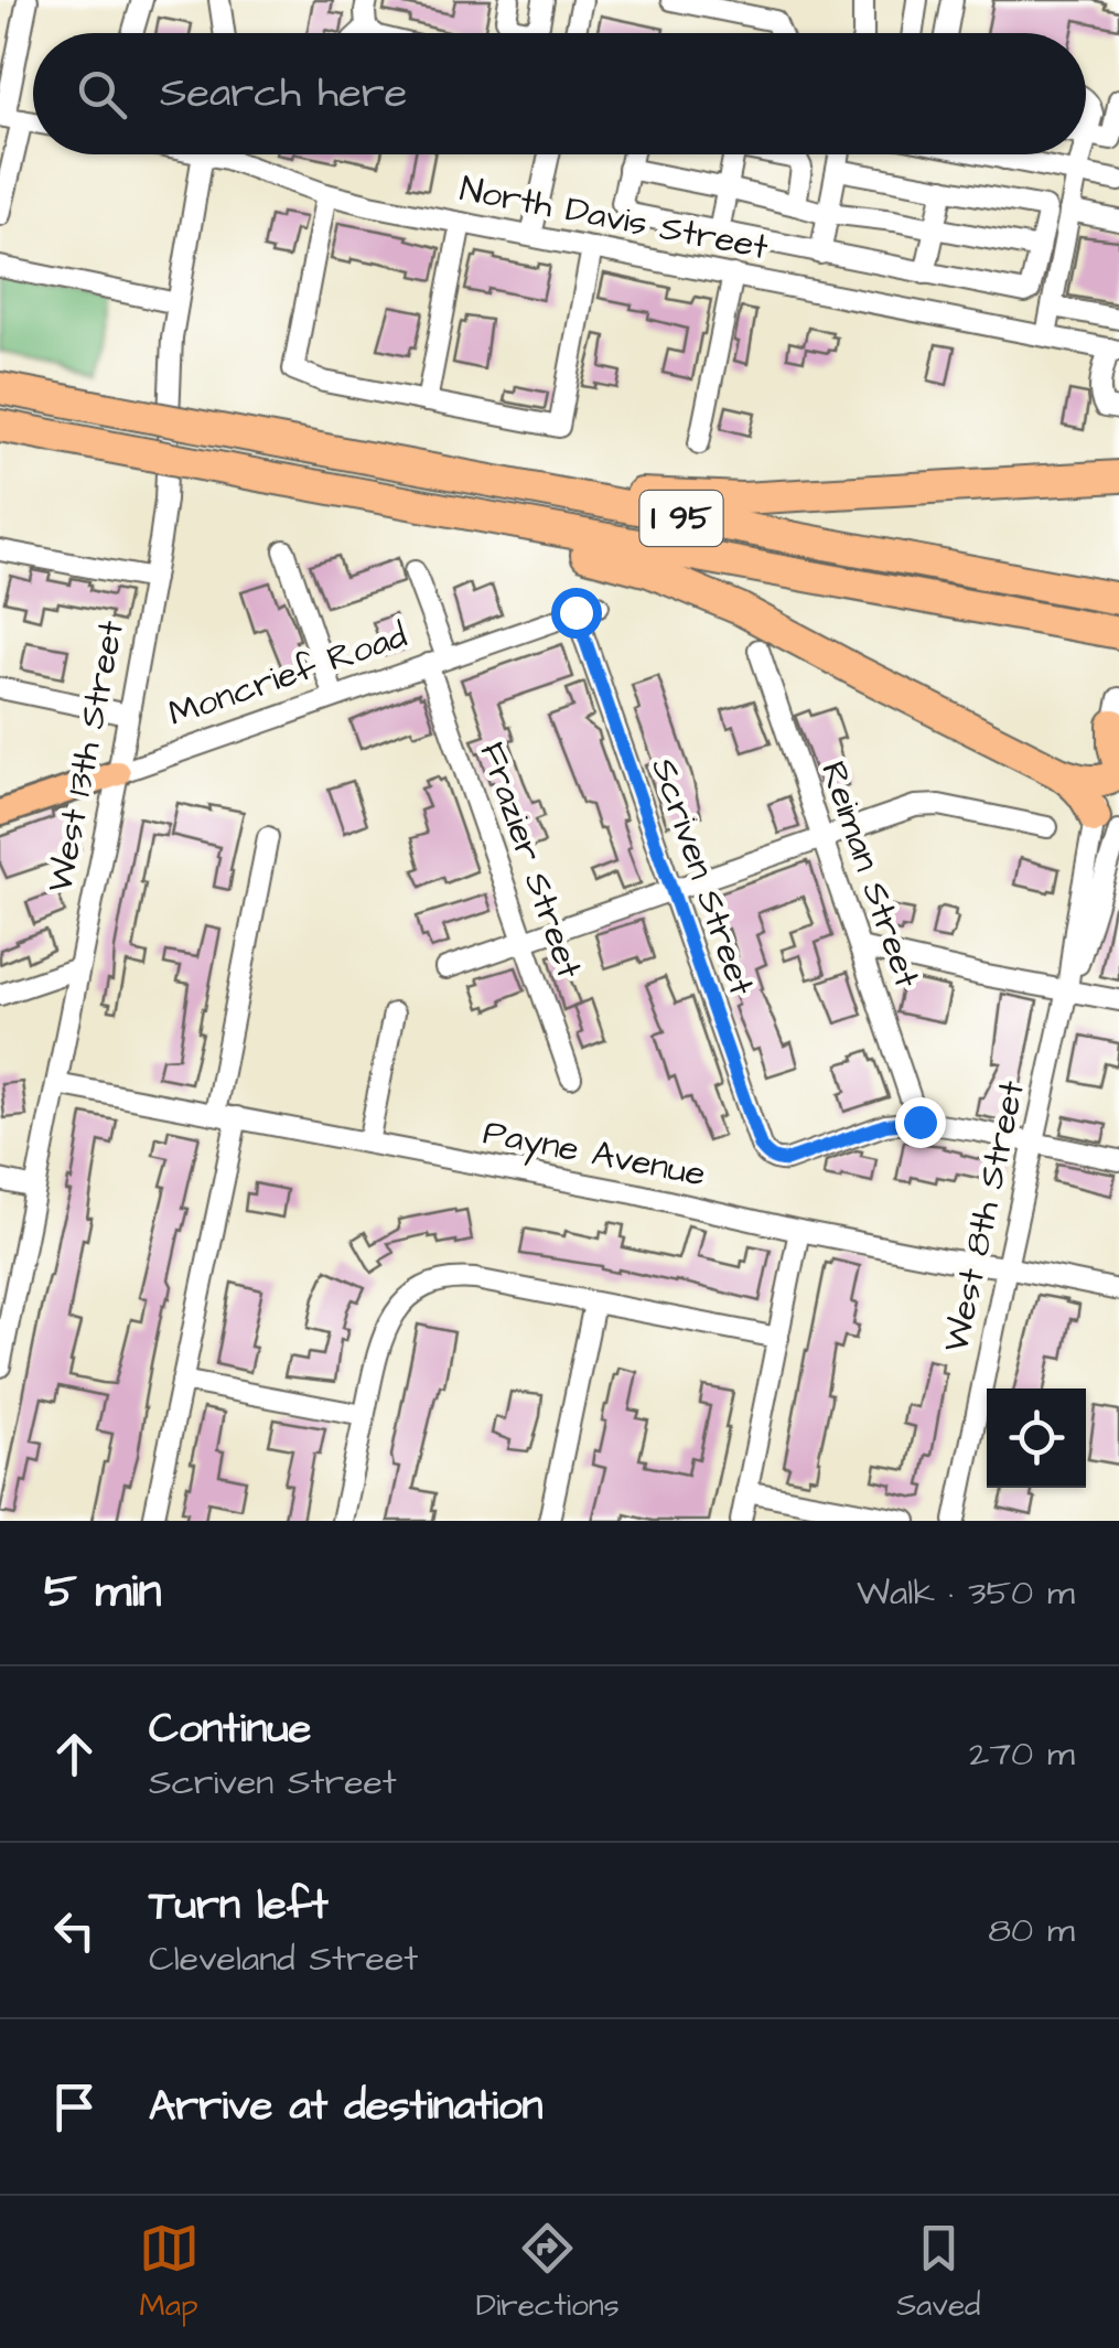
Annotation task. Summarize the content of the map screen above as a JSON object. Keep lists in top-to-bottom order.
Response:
{
  "streets": {
    "highway": ["I 95"],
    "main road": ["Moncrief Road"],
    "street": [
      "North Davis Street",
      "West 13th Street",
      "Frazier Street",
      "Reiman Street",
      "Scriven Street",
      "Payne Avenue",
      "West 8th Street"
    ]
  },
  "crossings": [
    ["Moncrief Road", "West 13th Street"],
    ["Moncrief Road", "Frazier Street"],
    ["Moncrief Road", "Scriven Street"],
    ["West 13th Street", "Payne Avenue"],
    ["Reiman Street", "Scriven Street"],
    ["Payne Avenue", "West 8th Street"]
  ],
  "page": {
    "search": "Search here",
    "heading": ["5 min", "Walk · 350 m"],
    "list": [
      ["Continue", "Scriven Street", "270 m"],
      ["Turn left", "Cleveland Street", "80 m"],
      "Arrive at destination"
    ],
    "nav": ["Map", "Directions", "Saved"]
  }
}
